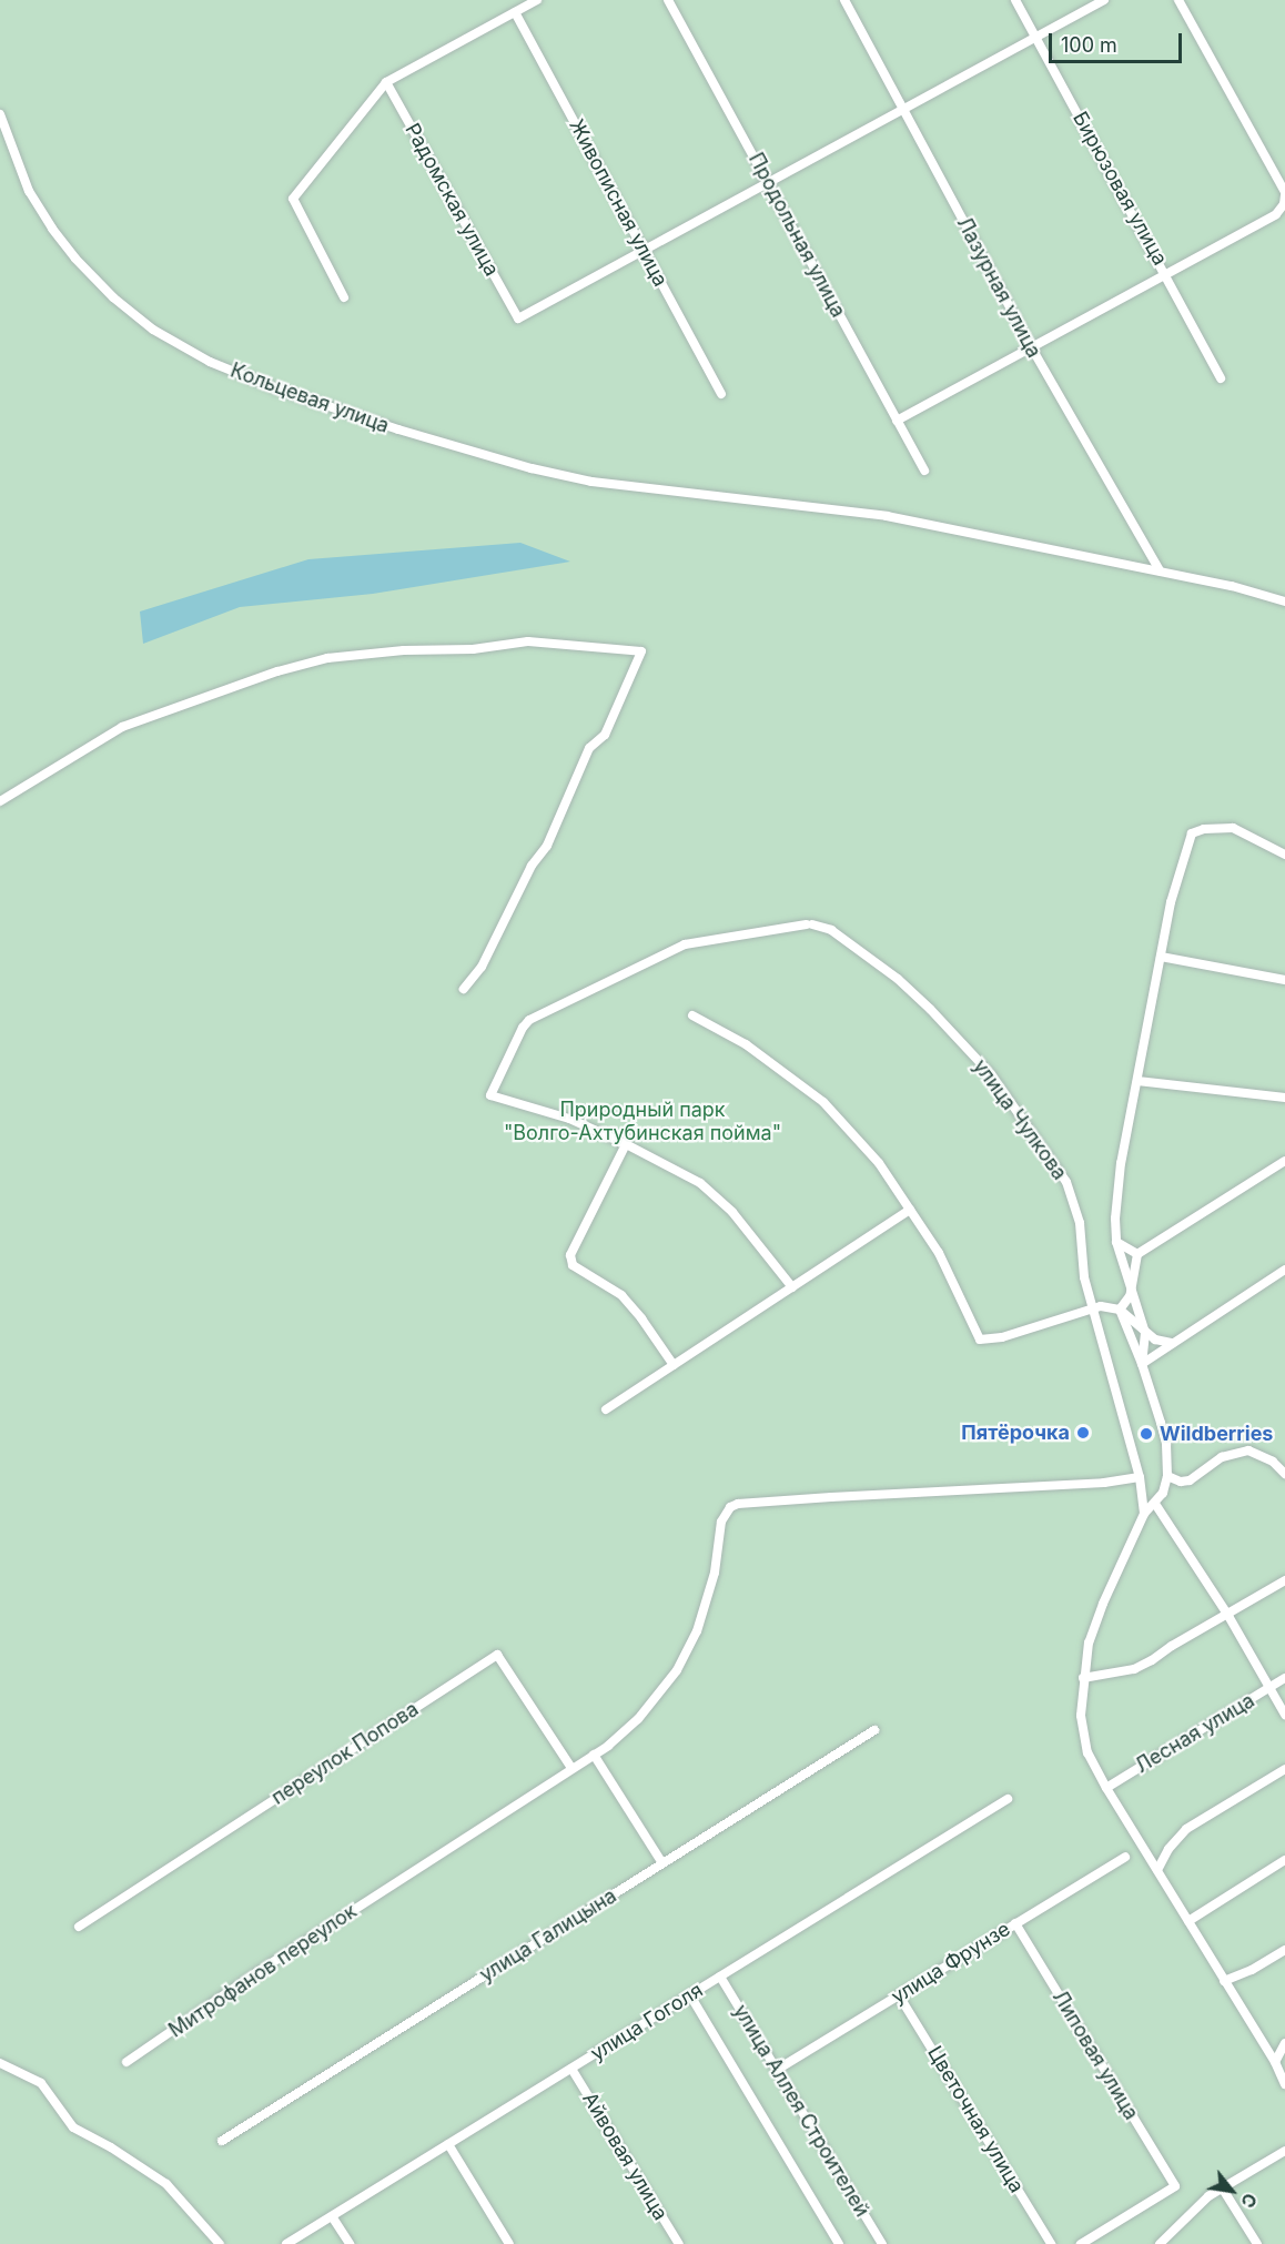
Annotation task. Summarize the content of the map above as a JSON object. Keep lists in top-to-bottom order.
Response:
{
  "streets": {
    "street": [
      "Бирюзовая улица",
      "Радомская улица",
      "Живописная улица",
      "Продольная улица",
      "Лазурная улица",
      "Кольцевая улица",
      "улица Чулкова",
      "Лесная улица",
      "переулок Попова",
      "улица Галицына",
      "улица Фрунзе",
      "Митрофанов переулок",
      "улица Гоголя",
      "Липовая улица",
      "улица Аллея Строителей",
      "Цветочная улица",
      "Айвовая улица"
    ]
  },
  "crossings": [
    ["Радомская улица", "Живописная улица"],
    ["Лазурная улица", "Кольцевая улица"],
    ["улица Чулкова", "Митрофанов переулок"],
    ["переулок Попова", "Митрофанов переулок"],
    ["улица Фрунзе", "Липовая улица"],
    ["улица Фрунзе", "улица Аллея Строителей"],
    ["улица Фрунзе", "Цветочная улица"],
    ["улица Гоголя", "улица Аллея Строителей"],
    ["улица Гоголя", "Айвовая улица"]
  ],
  "parks": ["Природный парк \"Волго-Ахтубинская пойма\""],
  "places": ["Пятёрочка", "Wildberries"],
  "scale_bar": "100 m",
  "north": "bottom right"
}
